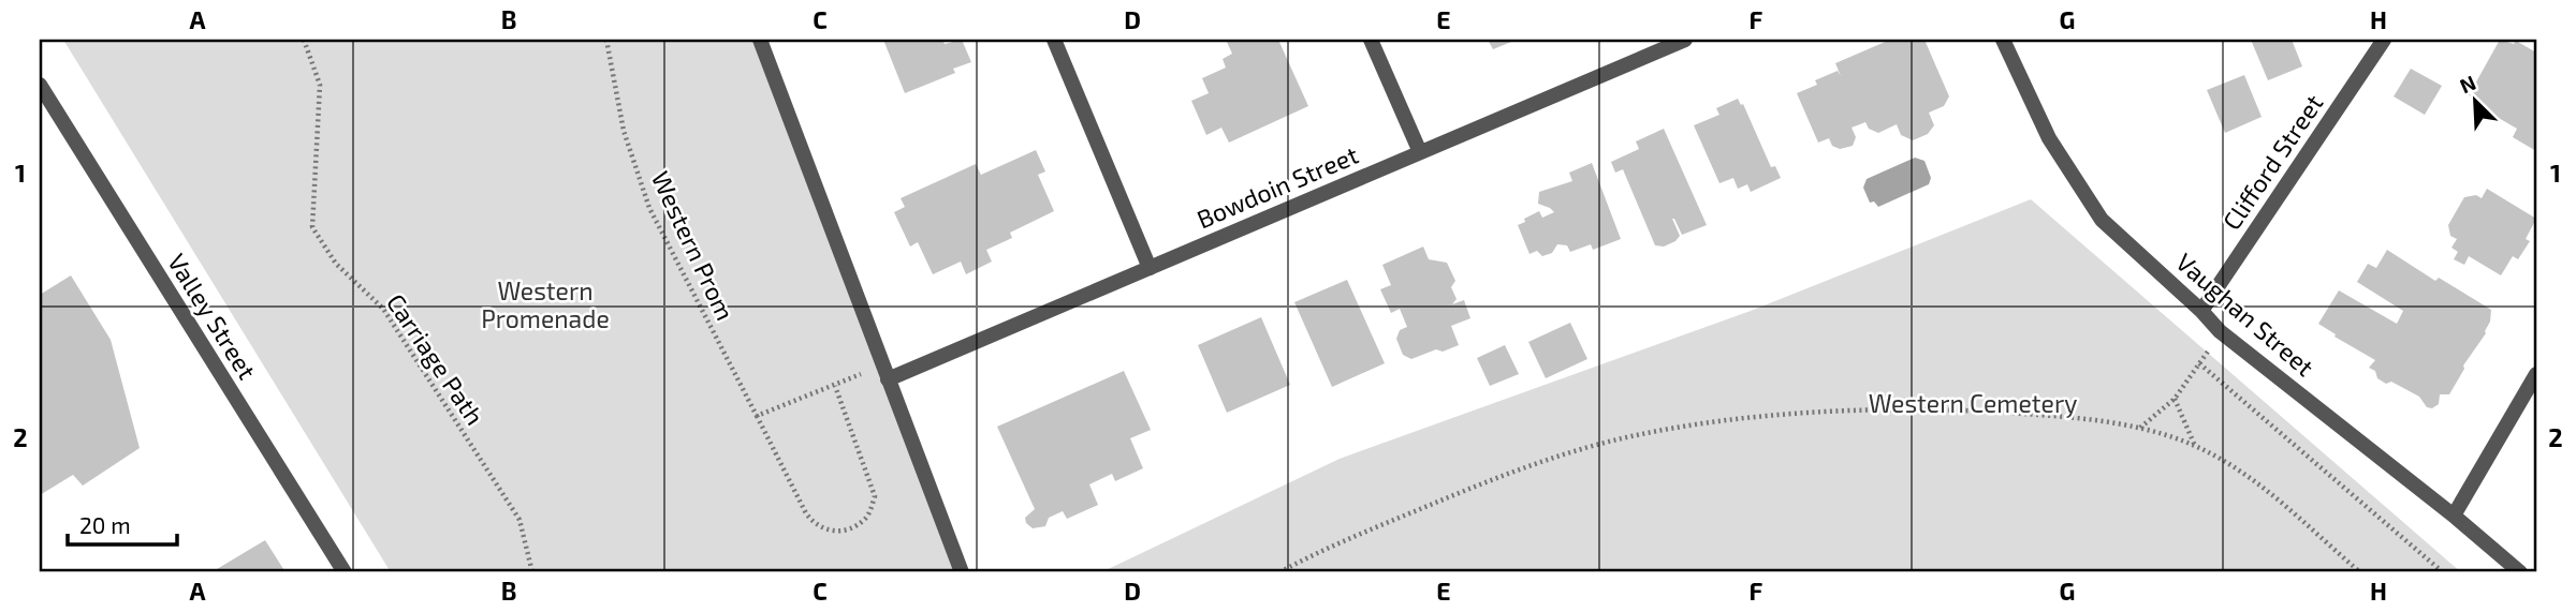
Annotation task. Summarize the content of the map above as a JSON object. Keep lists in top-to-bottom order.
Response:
{
  "streets": {
    "street": [
      "Clifford Street",
      "Bowdoin Street",
      "Vaughan Street",
      "Valley Street"
    ],
    "path": ["Western Prom", "Carriage Path"]
  },
  "crossings": [
    ["Clifford Street", "Vaughan Street"]
  ],
  "parks": ["Western Promenade", "Western Cemetery"],
  "scale_bar": "20 m",
  "north": "top left",
  "grid": {
    "columns": [
      "A",
      "B",
      "C",
      "D",
      "E",
      "F",
      "G",
      "H"
    ],
    "rows": ["1", "2"]
  }
}
